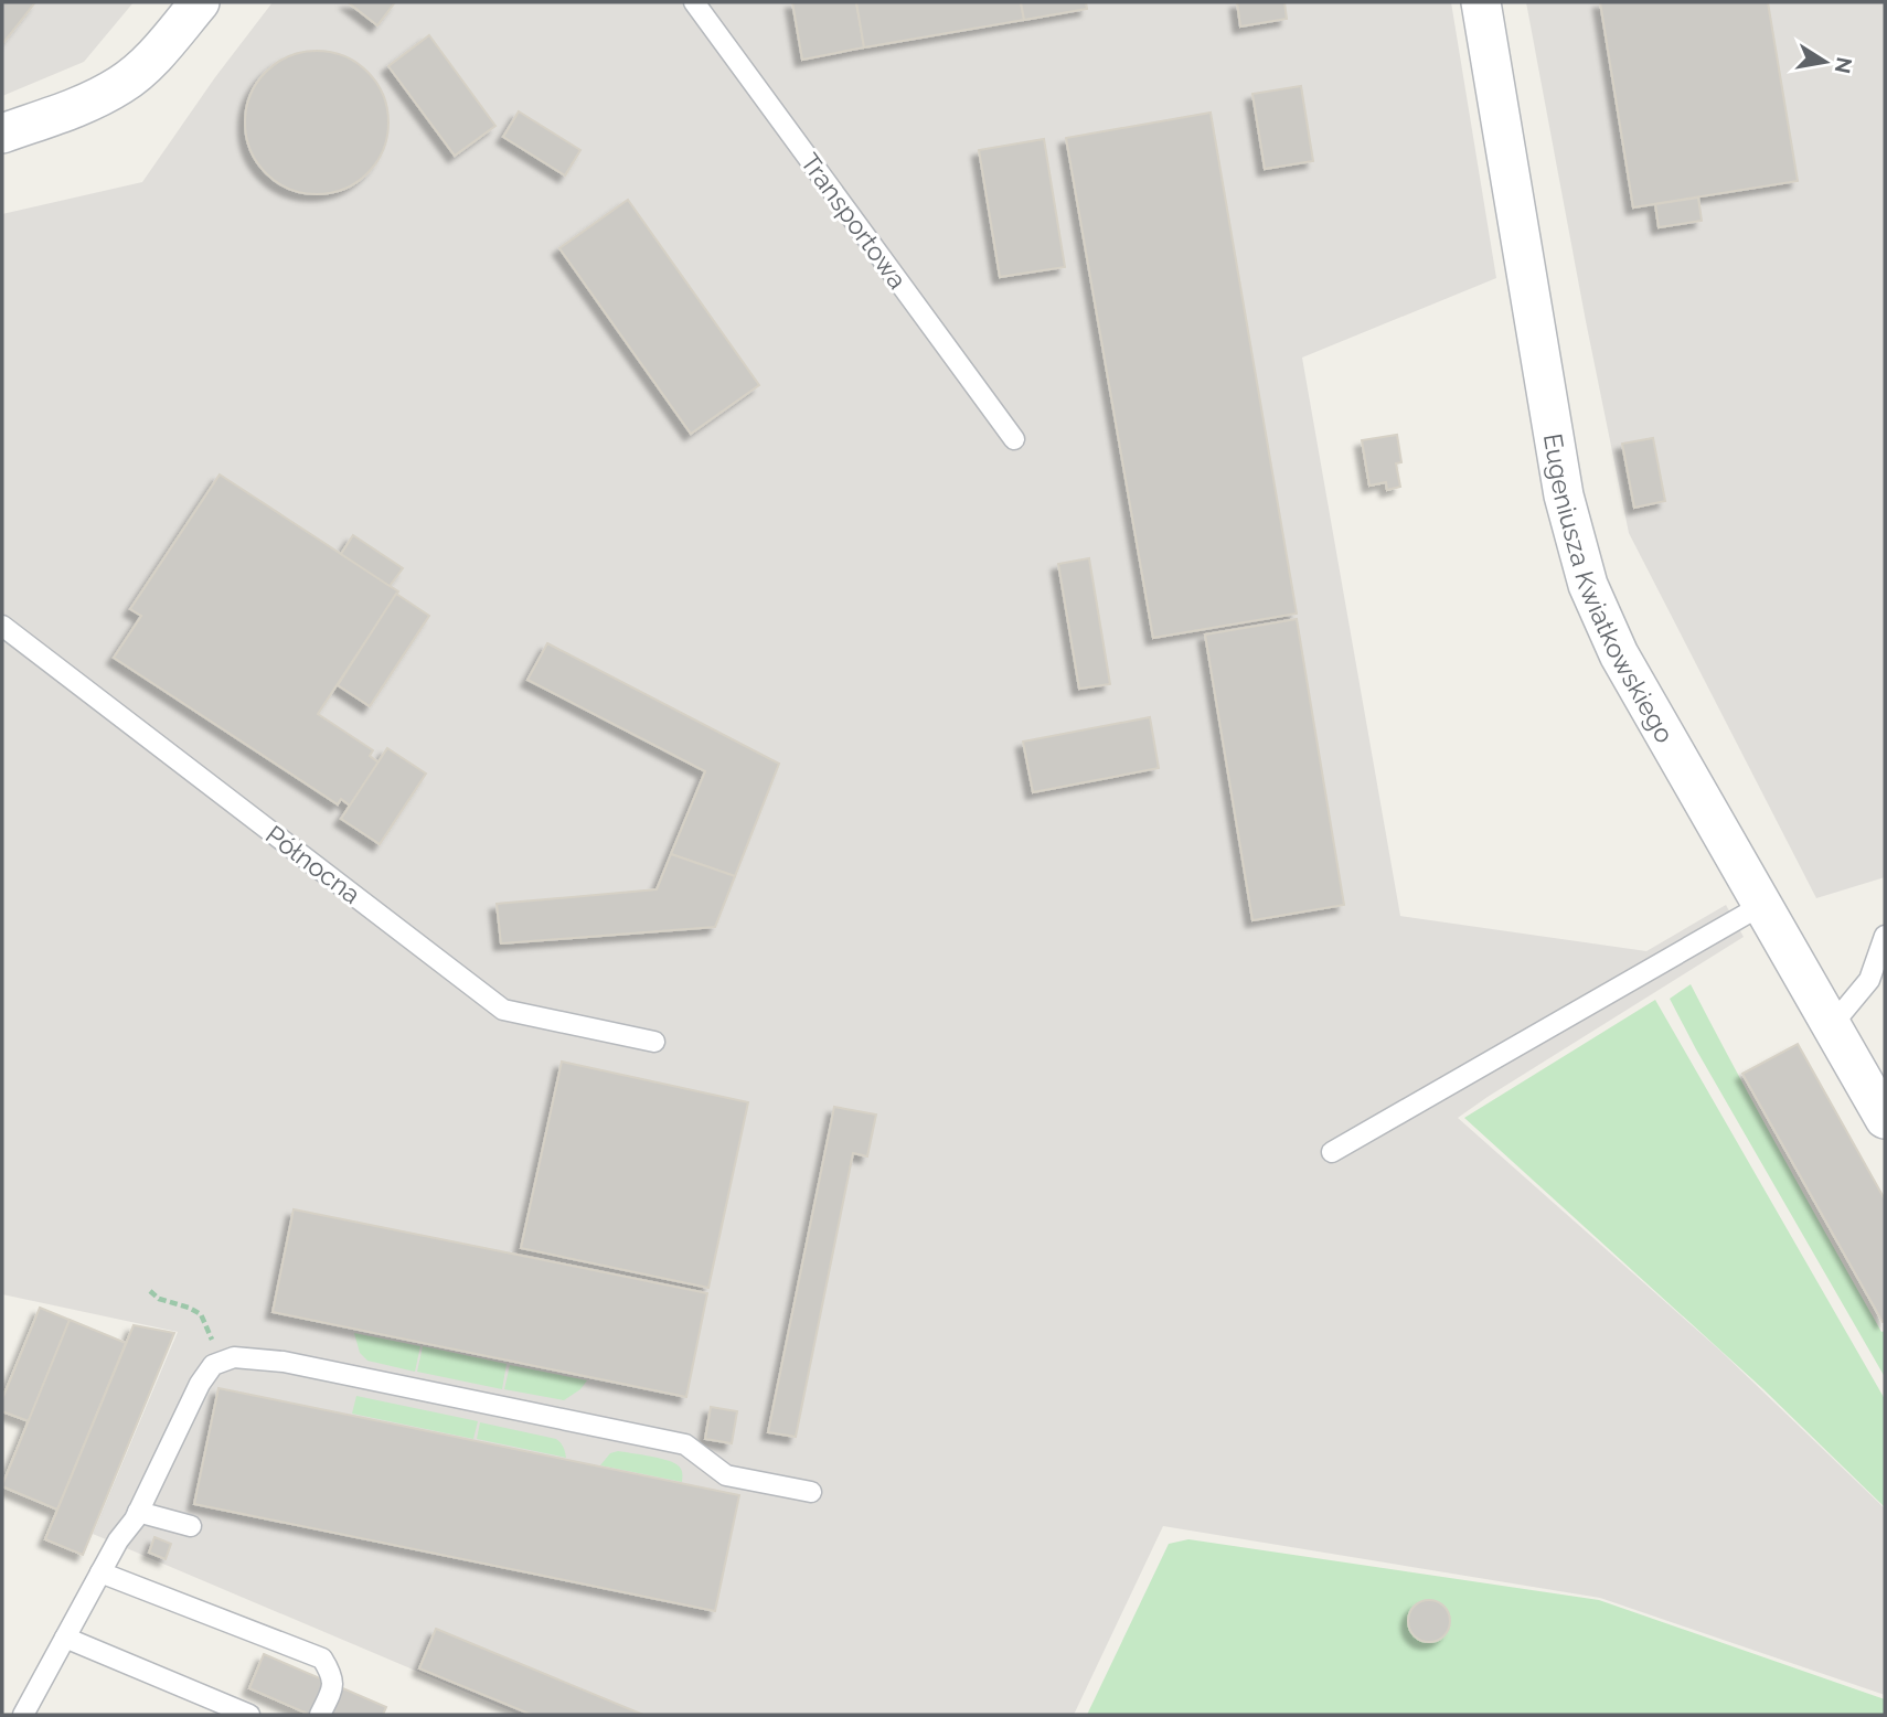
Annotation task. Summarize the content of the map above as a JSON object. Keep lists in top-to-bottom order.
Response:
{
  "streets": {
    "street": ["Eugeniusza Kwiatkowskiego"],
    "lane": ["Transportowa", "Północna"]
  },
  "north": "right"
}
